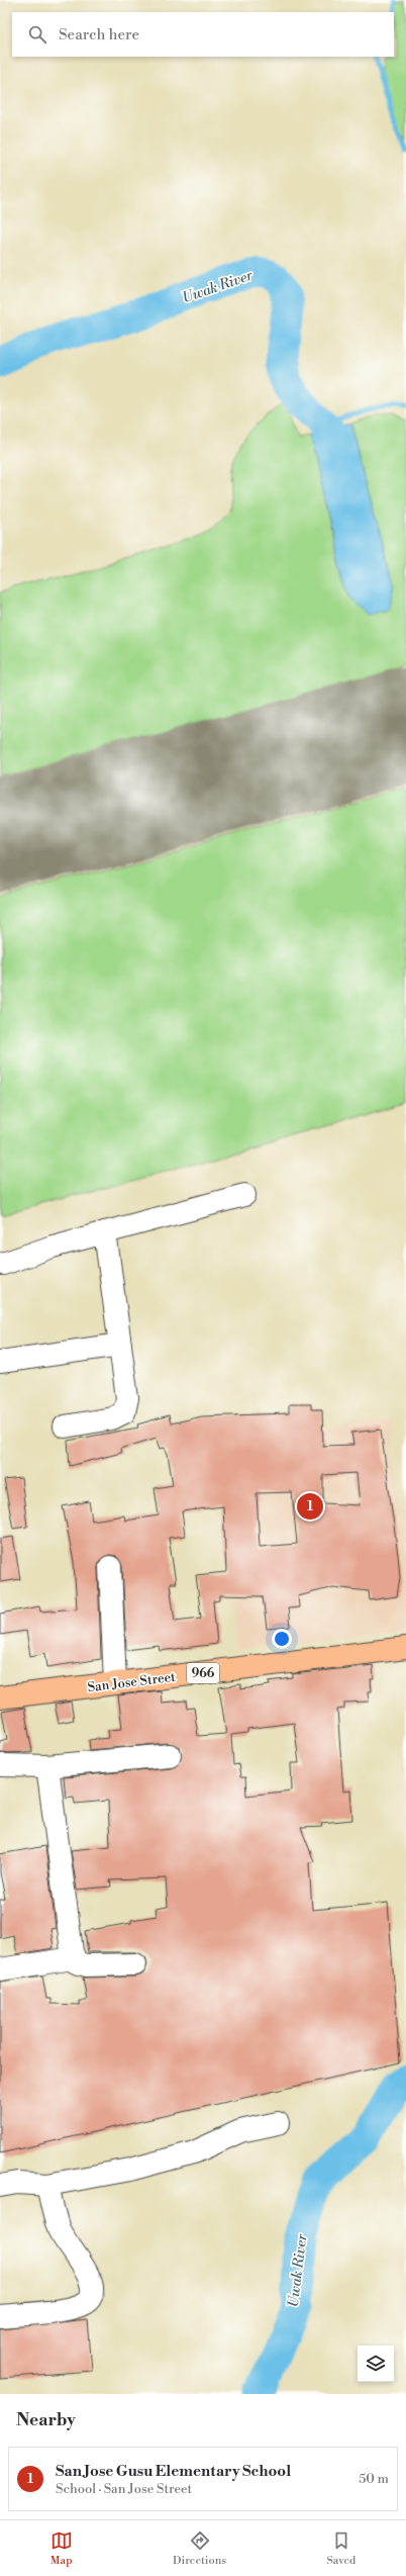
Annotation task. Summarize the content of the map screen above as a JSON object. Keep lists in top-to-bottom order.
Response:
{
  "streets": {
    "main road": ["966", "San Jose Street"]
  },
  "water": ["Uwak River"],
  "page": {
    "search": "Search here",
    "pins": "1",
    "heading": "Nearby",
    "list": [
      {
        "mark": "1",
        "name": "San Jose Gusu Elementary School",
        "note": "School · San Jose Street",
        "value": "50 m"
      }
    ],
    "nav": ["Map", "Directions", "Saved"]
  }
}
